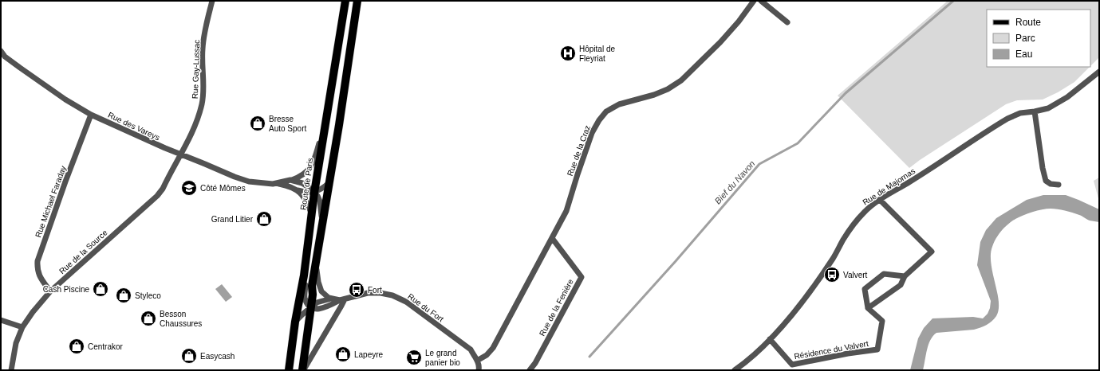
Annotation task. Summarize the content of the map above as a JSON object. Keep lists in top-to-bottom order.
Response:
{
  "streets": {
    "main road": ["Route de Paris"],
    "street": [
      "Rue Gay-Lussac",
      "Rue des Vareys",
      "Rue de la Craz",
      "Rue de Majornas",
      "Rue Michael Faraday",
      "Rue de la Source",
      "Rue du Fort",
      "Rue de la Fenière",
      "Résidence du Valvert"
    ]
  },
  "crossings": [
    ["Rue Gay-Lussac", "Rue des Vareys"],
    ["Rue Gay-Lussac", "Rue de la Source"],
    ["Rue des Vareys", "Route de Paris"],
    ["Rue des Vareys", "Rue Michael Faraday"],
    ["Rue des Vareys", "Rue de la Source"],
    ["Rue de la Craz", "Rue du Fort"],
    ["Rue de la Craz", "Rue de la Fenière"],
    ["Route de Paris", "Rue du Fort"],
    ["Rue de Majornas", "Résidence du Valvert"],
    ["Rue Michael Faraday", "Rue de la Source"]
  ],
  "water": ["Bief du Navon"],
  "places": {
    "hospital": ["Hôpital de Fleyriat"],
    "shop": [
      "Bresse Auto Sport",
      "Grand Litier",
      "Cash Piscine",
      "Styleco",
      "Besson Chaussures",
      "Centrakor",
      "Lapeyre",
      "Easycash"
    ],
    "school or university": ["Côté Mômes"],
    "bus stop": ["Valvert", "Fort"],
    "supermarket": ["Le grand panier bio"]
  },
  "legend": ["Route", "Parc", "Eau"]
}
